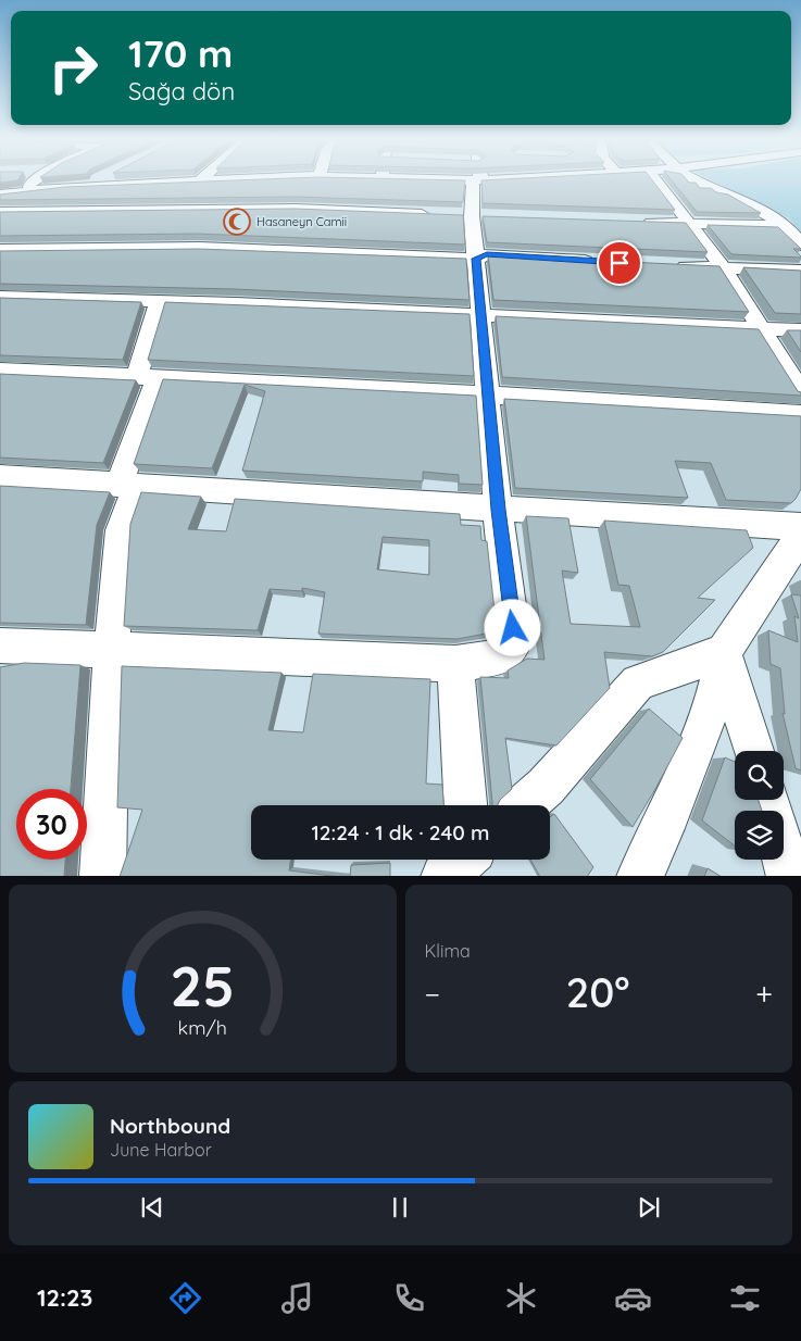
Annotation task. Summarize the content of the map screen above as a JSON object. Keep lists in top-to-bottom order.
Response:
{
  "places": {
    "mosque": ["Hasaneyn Camii"]
  },
  "page": {
    "turn": ["170 m", "Sağa dön"],
    "limit": "30",
    "trip": "12:24 · 1 dk · 240 m",
    "tile": "Klima",
    "heat": ["−", "20°", "+"],
    "song": ["Northbound", "June Harbor"],
    "tabs": "12:23",
    "gauge": ["25", "km/h"]
  }
}
